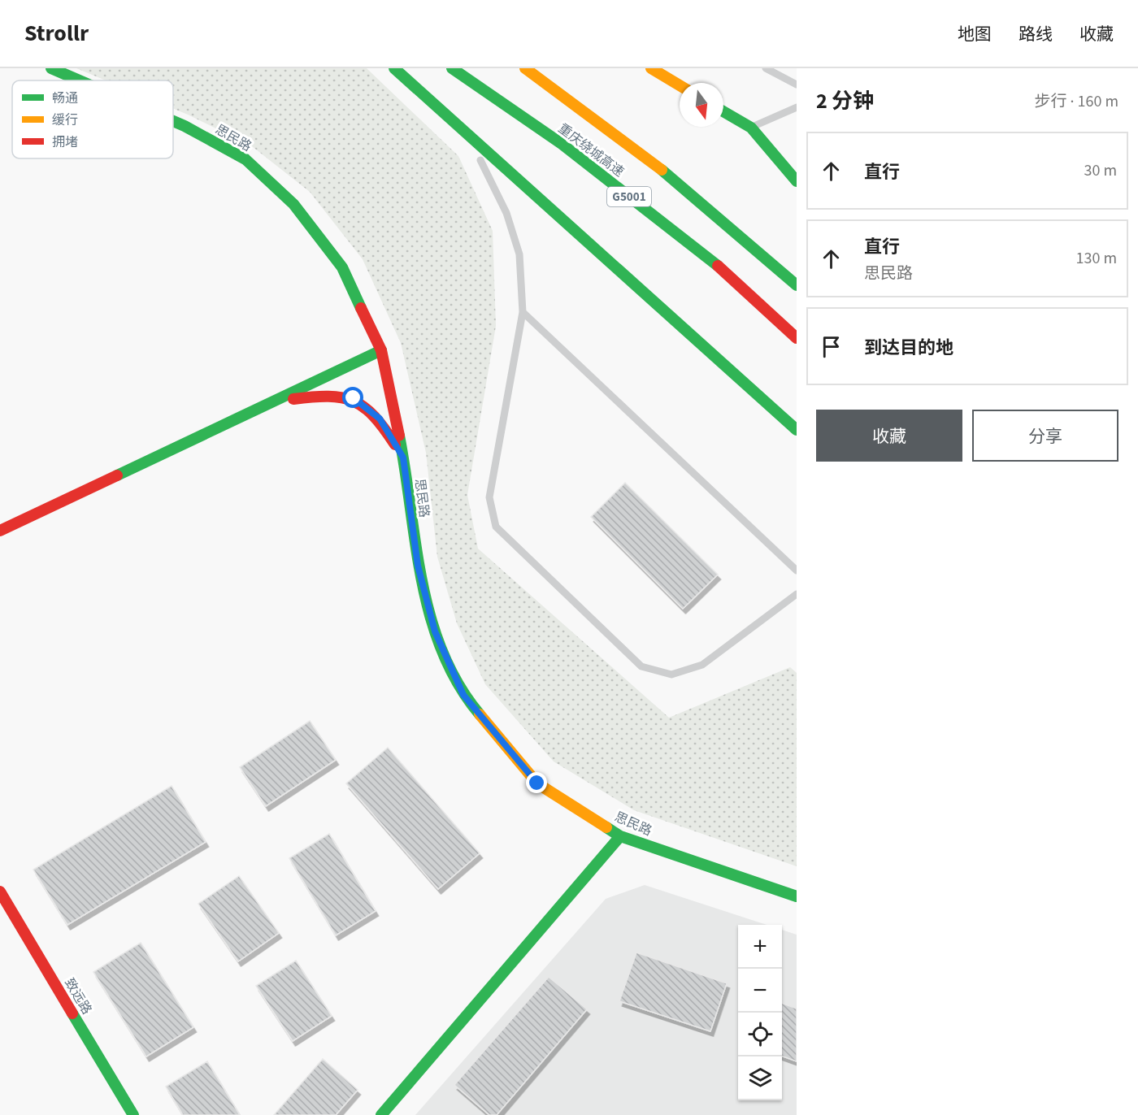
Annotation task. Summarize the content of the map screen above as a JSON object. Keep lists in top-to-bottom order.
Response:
{
  "streets": {
    "main road": [
      "思民路",
      "重庆绕城高速",
      "G5001",
      "致远路"
    ]
  },
  "legend": ["畅通", "缓行", "拥堵"],
  "north": "bottom",
  "page": {
    "header": "Strollr",
    "nav": ["地图", "路线", "收藏"],
    "heading": ["2 分钟", "步行 · 160 m"],
    "list": [
      ["直行", "30 m"],
      ["直行", "思民路", "130 m"],
      "到达目的地"
    ],
    "buttons": ["收藏", "分享"],
    "map_buttons": ["+", "−"]
  }
}
